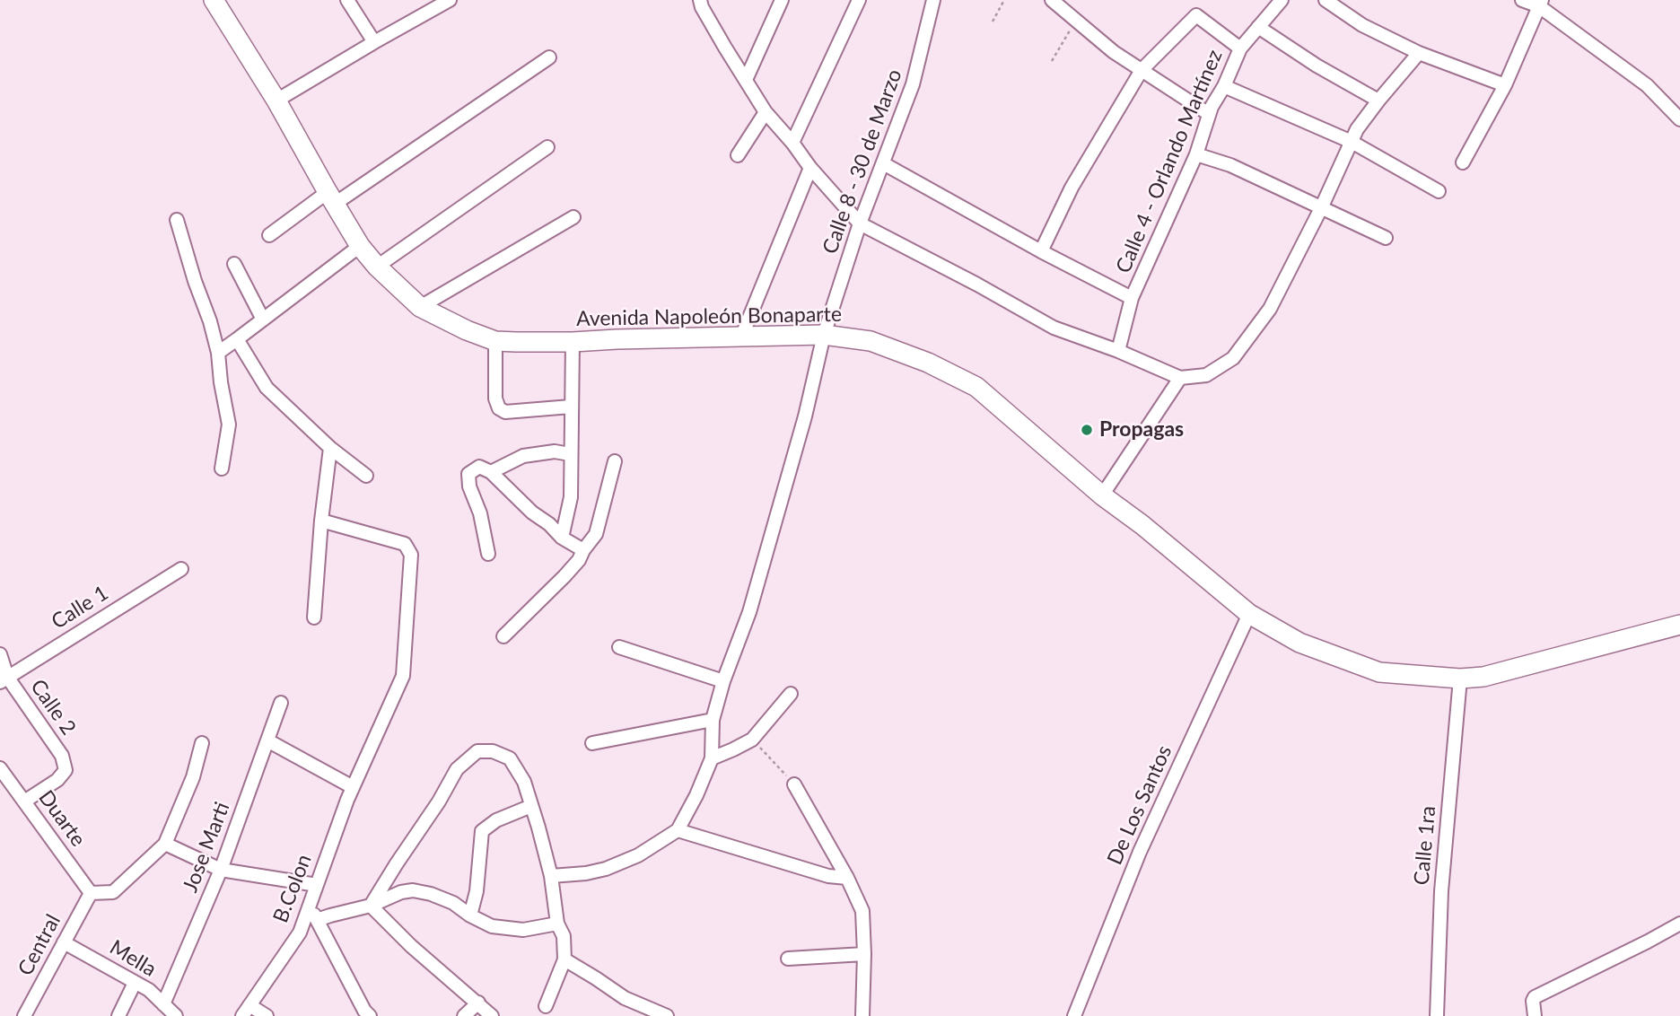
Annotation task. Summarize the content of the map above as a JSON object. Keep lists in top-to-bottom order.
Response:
{
  "streets": {
    "main road": ["Avenida Napoleón Bonaparte"],
    "street": [
      "Calle 8 - 30 de Marzo",
      "Calle 4 - Orlando Martínez",
      "Calle 1",
      "Calle 2",
      "De Los Santos",
      "Duarte",
      "Calle 1ra",
      "Jose Marti",
      "B.Colon",
      "Central",
      "Mella"
    ]
  },
  "crossings": [
    ["Calle 8 - 30 de Marzo", "Avenida Napoleón Bonaparte"],
    ["Avenida Napoleón Bonaparte", "De Los Santos"],
    ["Avenida Napoleón Bonaparte", "Calle 1ra"],
    ["Calle 1", "Calle 2"],
    ["Calle 2", "Duarte"],
    ["Duarte", "Central"],
    ["Jose Marti", "Mella"],
    ["Central", "Mella"]
  ],
  "places": ["Propagas"]
}
